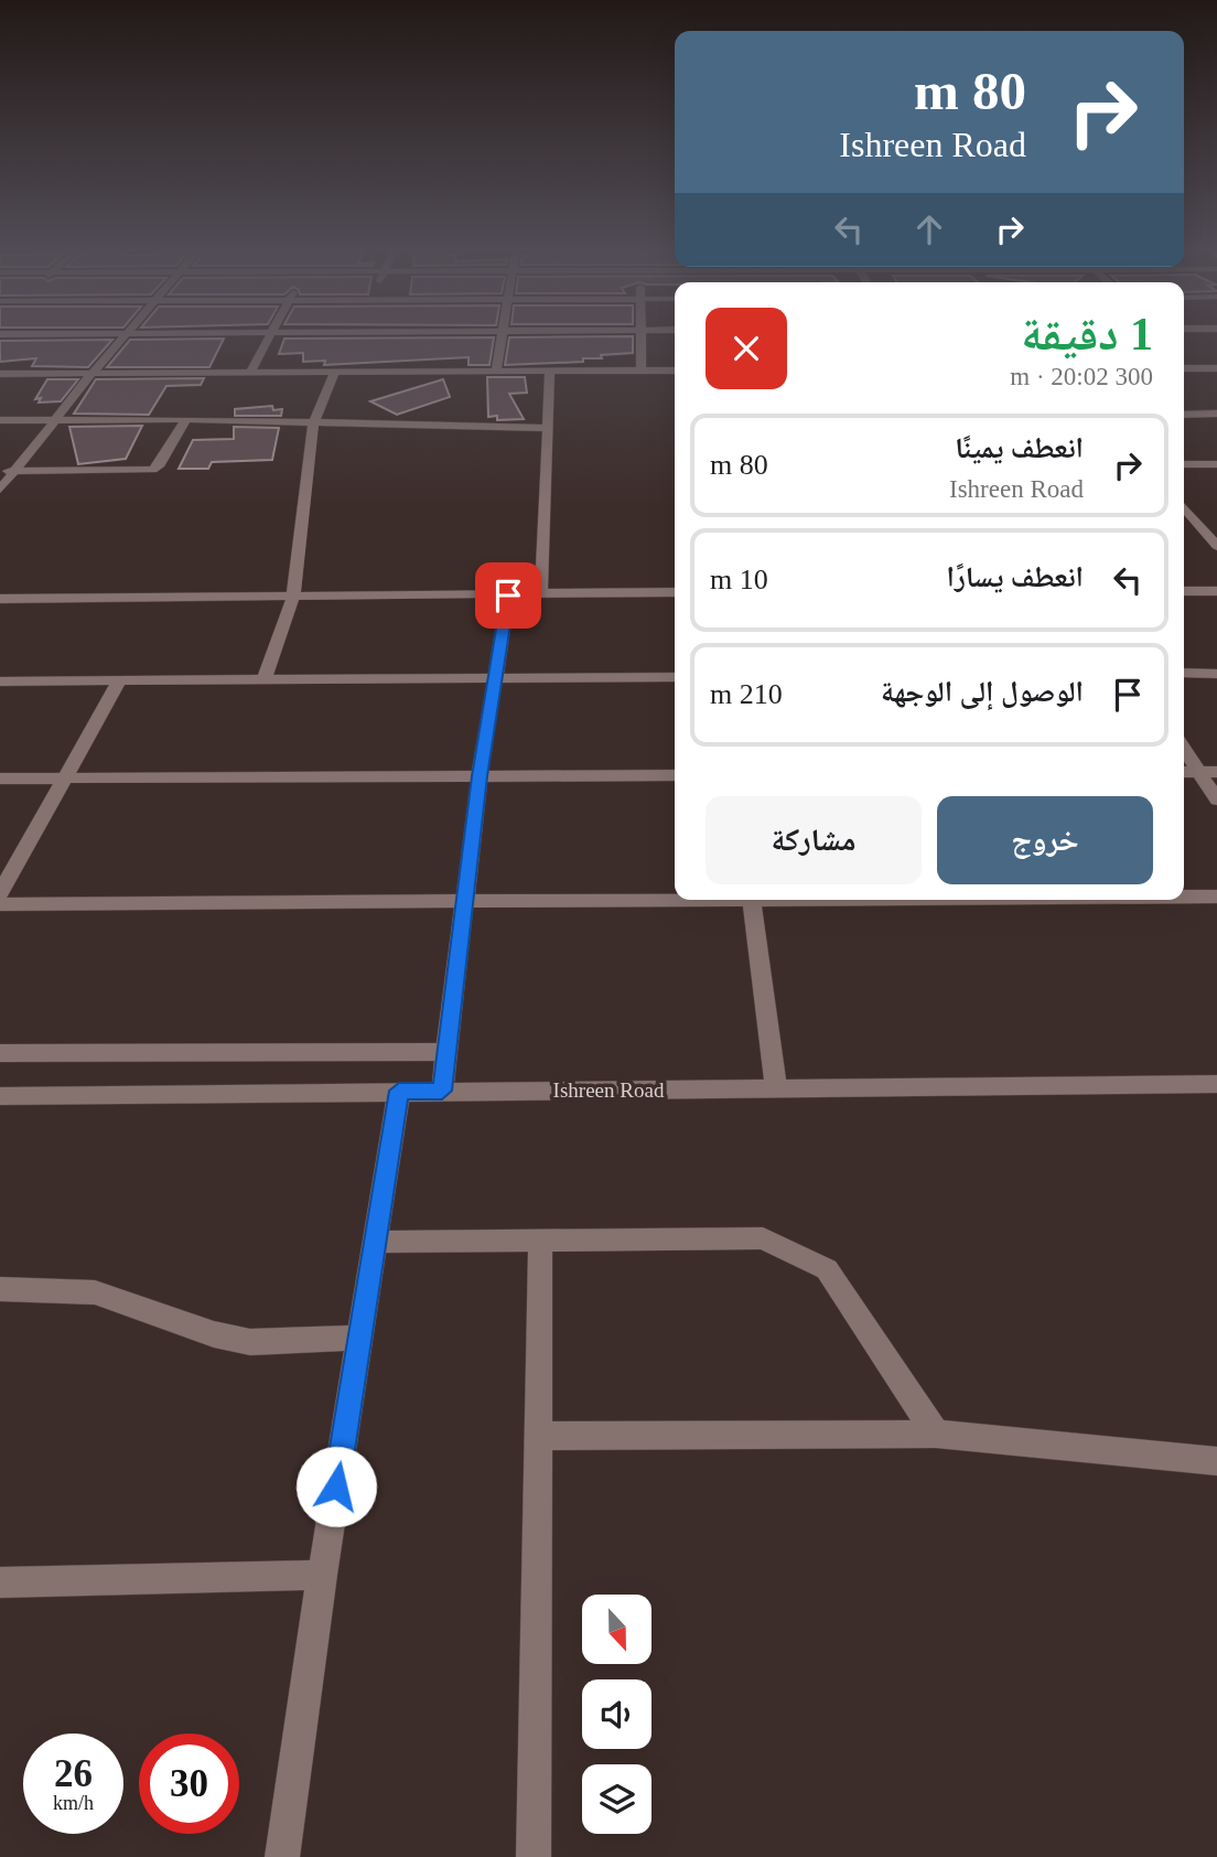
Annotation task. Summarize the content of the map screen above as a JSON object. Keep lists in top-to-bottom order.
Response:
{
  "streets": {
    "street": ["Ishreen Road"]
  },
  "north": "bottom",
  "page": {
    "turn": ["80 m", "Ishreen Road"],
    "heading": ["1 دقيقة", "300 m · 20:02"],
    "list": [
      {
        "name": "انعطف يمينًا",
        "note": "Ishreen Road",
        "value": "80 m"
      },
      {
        "name": "انعطف يسارًا",
        "value": "10 m"
      },
      {
        "name": "الوصول إلى الوجهة",
        "value": "210 m"
      }
    ],
    "buttons": ["خروج", "مشاركة"],
    "speed": "26 km/h",
    "limit": "30"
  }
}
